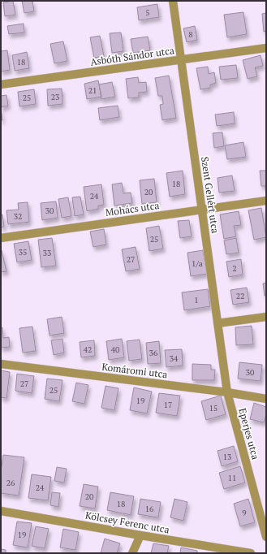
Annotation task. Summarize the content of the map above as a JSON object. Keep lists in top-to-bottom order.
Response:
{
  "streets": {
    "street": [
      "Asbóth Sándor utca",
      "Szent Gellért utca",
      "Mohács utca",
      "Komáromi utca",
      "Eperjes utca",
      "Kölcsey Ferenc utca"
    ]
  },
  "crossings": [
    ["Asbóth Sándor utca", "Szent Gellért utca"],
    ["Szent Gellért utca", "Mohács utca"],
    ["Szent Gellért utca", "Komáromi utca"],
    ["Szent Gellért utca", "Eperjes utca"],
    ["Komáromi utca", "Eperjes utca"]
  ],
  "house_numbers": [
    "5",
    "8",
    "18",
    "21",
    "23",
    "25",
    "18",
    "20",
    "24",
    "30",
    "32",
    "25",
    "35",
    "33",
    "27",
    "1/a",
    "2",
    "22",
    "1",
    "42",
    "40",
    "36",
    "34",
    "30",
    "27",
    "25",
    "19",
    "17",
    "15",
    "13",
    "11",
    "26",
    "24",
    "20",
    "18",
    "16",
    "9",
    "19"
  ]
}
